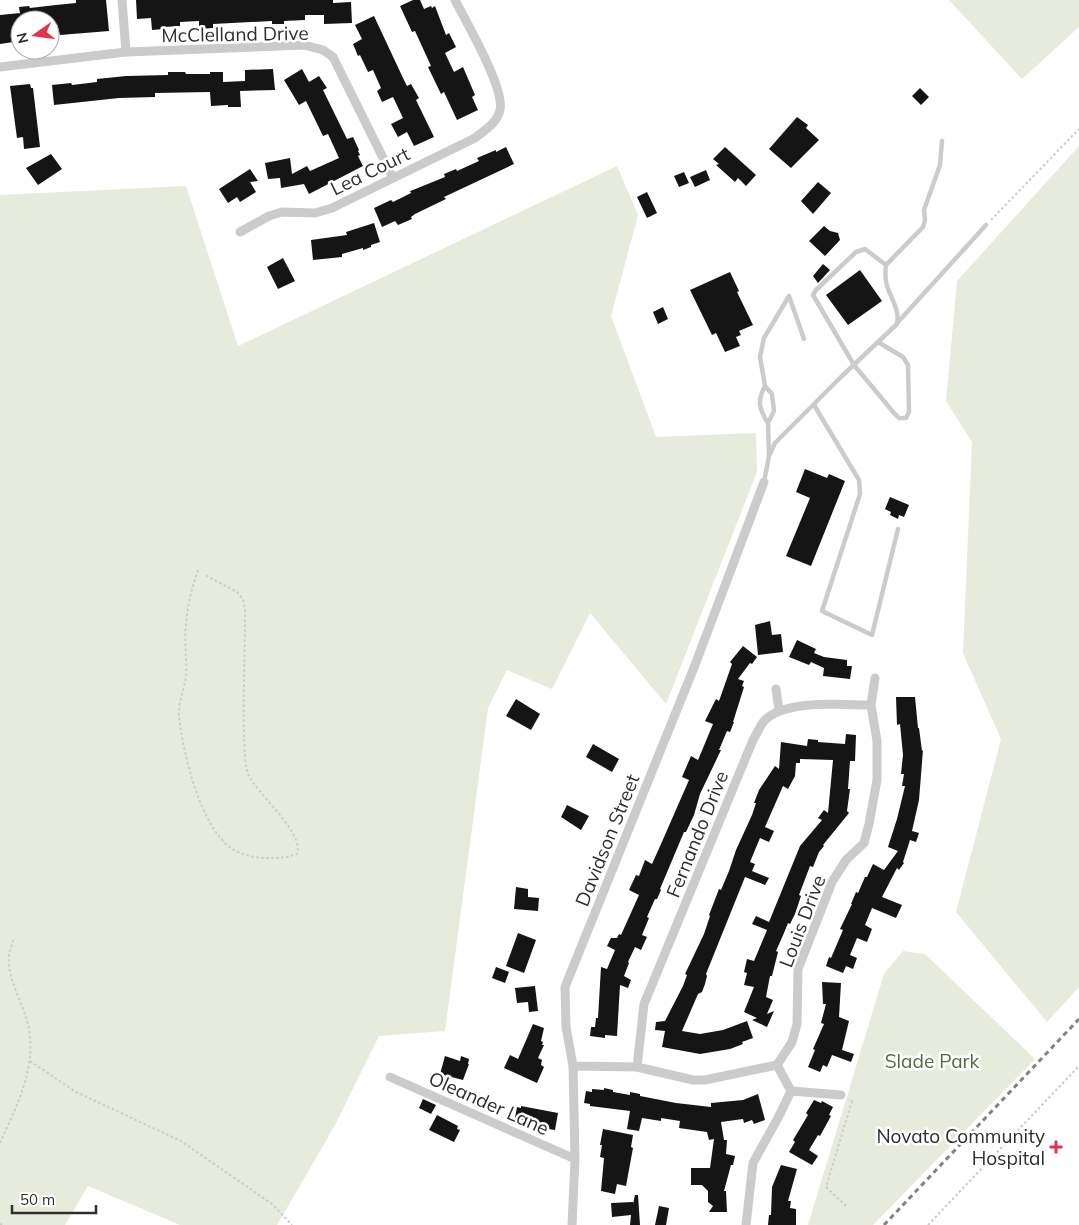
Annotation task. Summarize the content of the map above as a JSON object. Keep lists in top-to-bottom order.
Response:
{
  "streets": {
    "street": [
      "McClelland Drive",
      "Lea Court",
      "Fernando Drive",
      "Davidson Street",
      "Louis Drive",
      "Oleander Lane"
    ]
  },
  "crossings": [
    ["McClelland Drive", "Lea Court"],
    ["Davidson Street", "Oleander Lane"]
  ],
  "parks": ["Slade Park"],
  "places": {
    "health": ["Novato Community Hospital"]
  },
  "scale_bar": "50 m",
  "north": "left"
}
